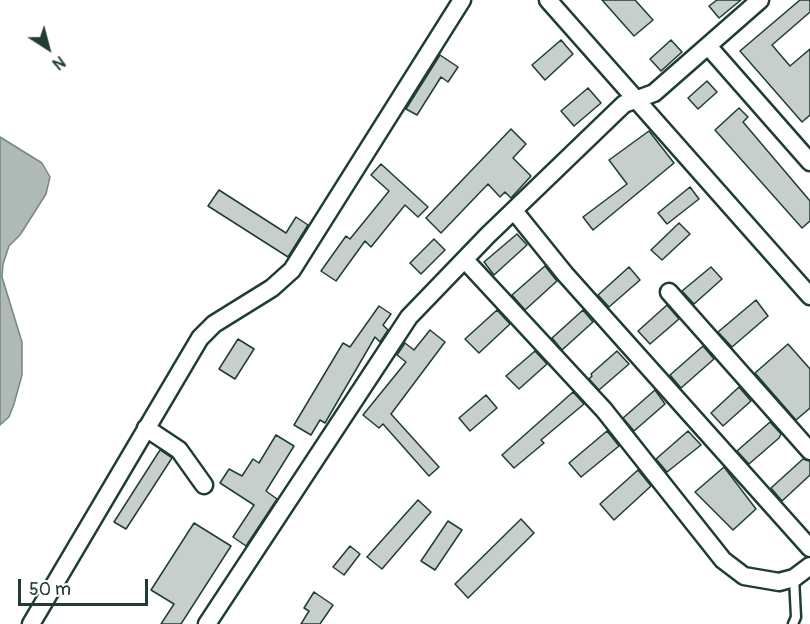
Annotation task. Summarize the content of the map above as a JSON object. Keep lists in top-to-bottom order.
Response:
{
  "scale_bar": "50 m",
  "north": "bottom right"
}
